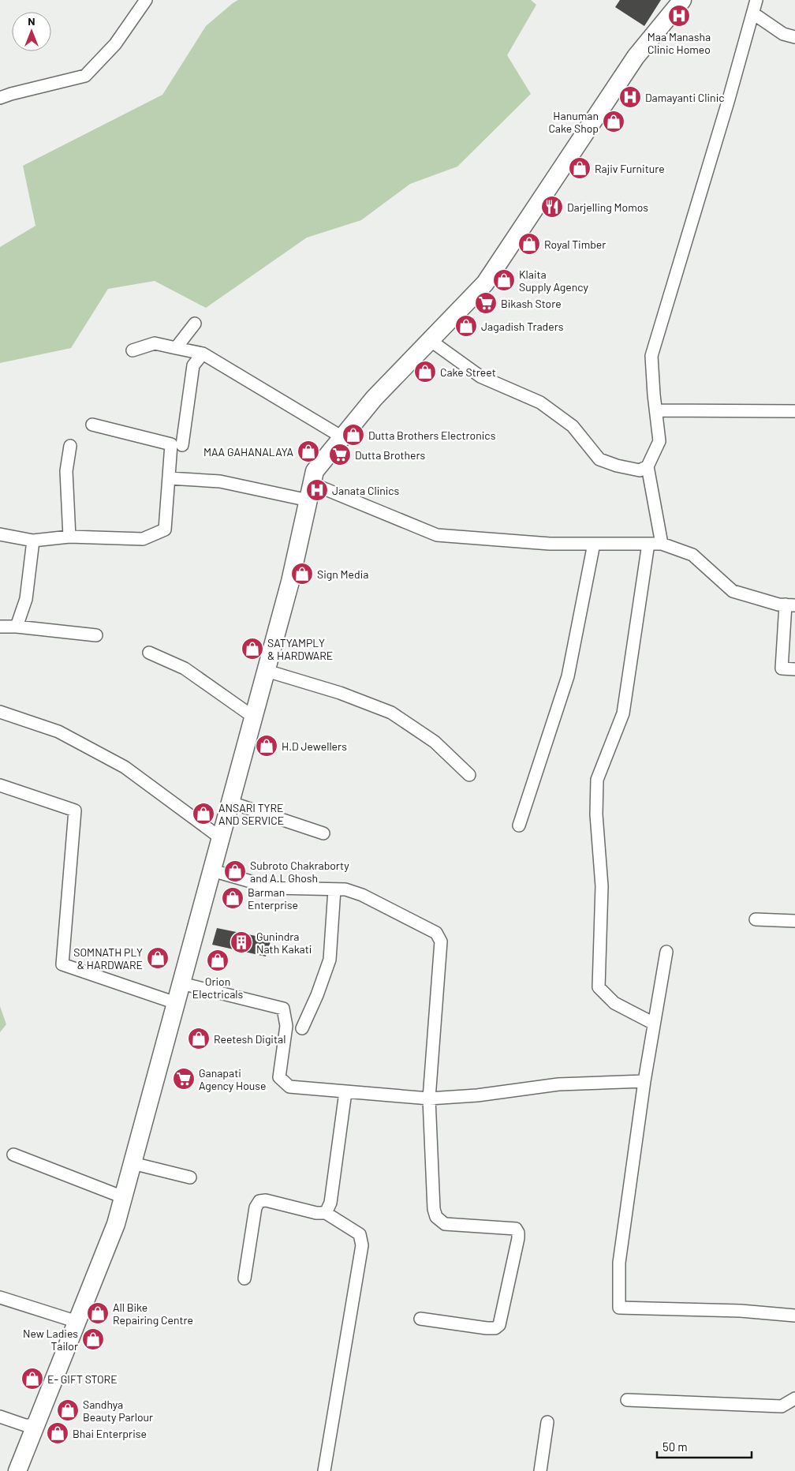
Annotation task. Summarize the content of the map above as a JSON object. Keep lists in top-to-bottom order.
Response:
{
  "places": {
    "hospital": ["Maa Manasha Clinic Homeo", "Damayanti Clinic", "Janata Clinics"],
    "shop": [
      "Hanuman Cake Shop",
      "Rajiv Furniture",
      "Royal Timber",
      "Klaita Supply Agency",
      "Jagadish Traders",
      "Cake Street",
      "Dutta Brothers Electronics",
      "MAA GAHANALAYA",
      "Sign Media",
      "SATYAMPLY & HARDWARE",
      "H.D Jewellers",
      "ANSARI TYRE AND SERVICE",
      "Subroto Chakraborty and A.L Ghosh",
      "Barman Enterprise",
      "SOMNATH PLY & HARDWARE",
      "Orion Electricals",
      "Reetesh Digital",
      "All Bike Repairing Centre",
      "New Ladies Tailor",
      "E- GIFT STORE",
      "Sandhya Beauty Parlour",
      "Bhai Enterprise"
    ],
    "restaurant": ["Darjelling Momos"],
    "supermarket": ["Bikash Store", "Dutta Brothers", "Ganapati Agency House"],
    "building": ["Gunindra Nath Kakati"]
  },
  "scale_bar": "50 m",
  "north": "top"
}
